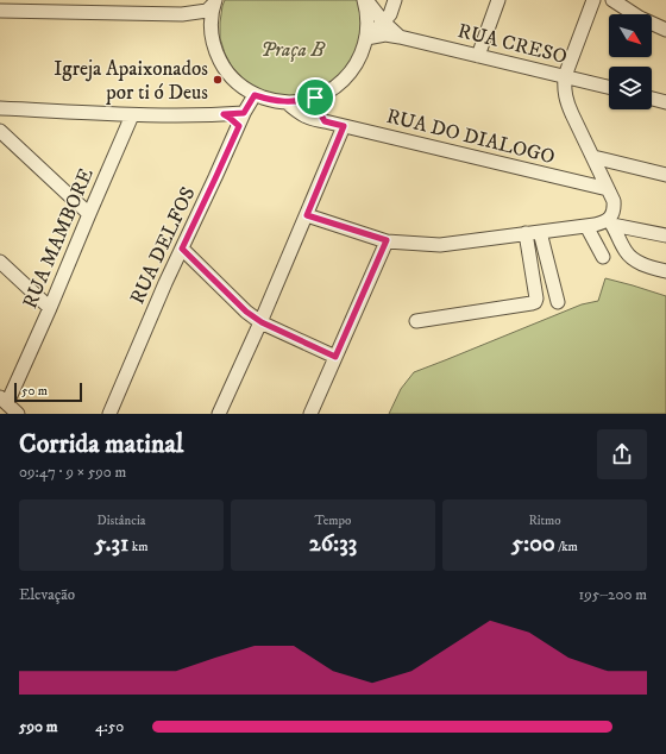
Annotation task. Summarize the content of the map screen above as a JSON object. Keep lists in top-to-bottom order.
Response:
{
  "streets": {
    "street": [
      "RUA CRESO",
      "RUA DO DIALOGO",
      "RUA MAMBORE",
      "RUA DELFOS"
    ]
  },
  "parks": ["Praça B"],
  "places": ["Igreja Apaixonados por ti ó Deus"],
  "scale_bar": "50 m",
  "north": "bottom right",
  "page": {
    "scale": "50 m",
    "heading": ["Corrida matinal", "09:47 · 9 × 590 m"],
    "stats": [
      ["Distância", "5.31 km"],
      ["Tempo", "26:33"],
      ["Ritmo", "5:00 /km"]
    ],
    "chart": ["Elevação", "195–200 m"],
    "list": [
      {
        "name": "590 m",
        "note": "4:50"
      }
    ]
  }
}
